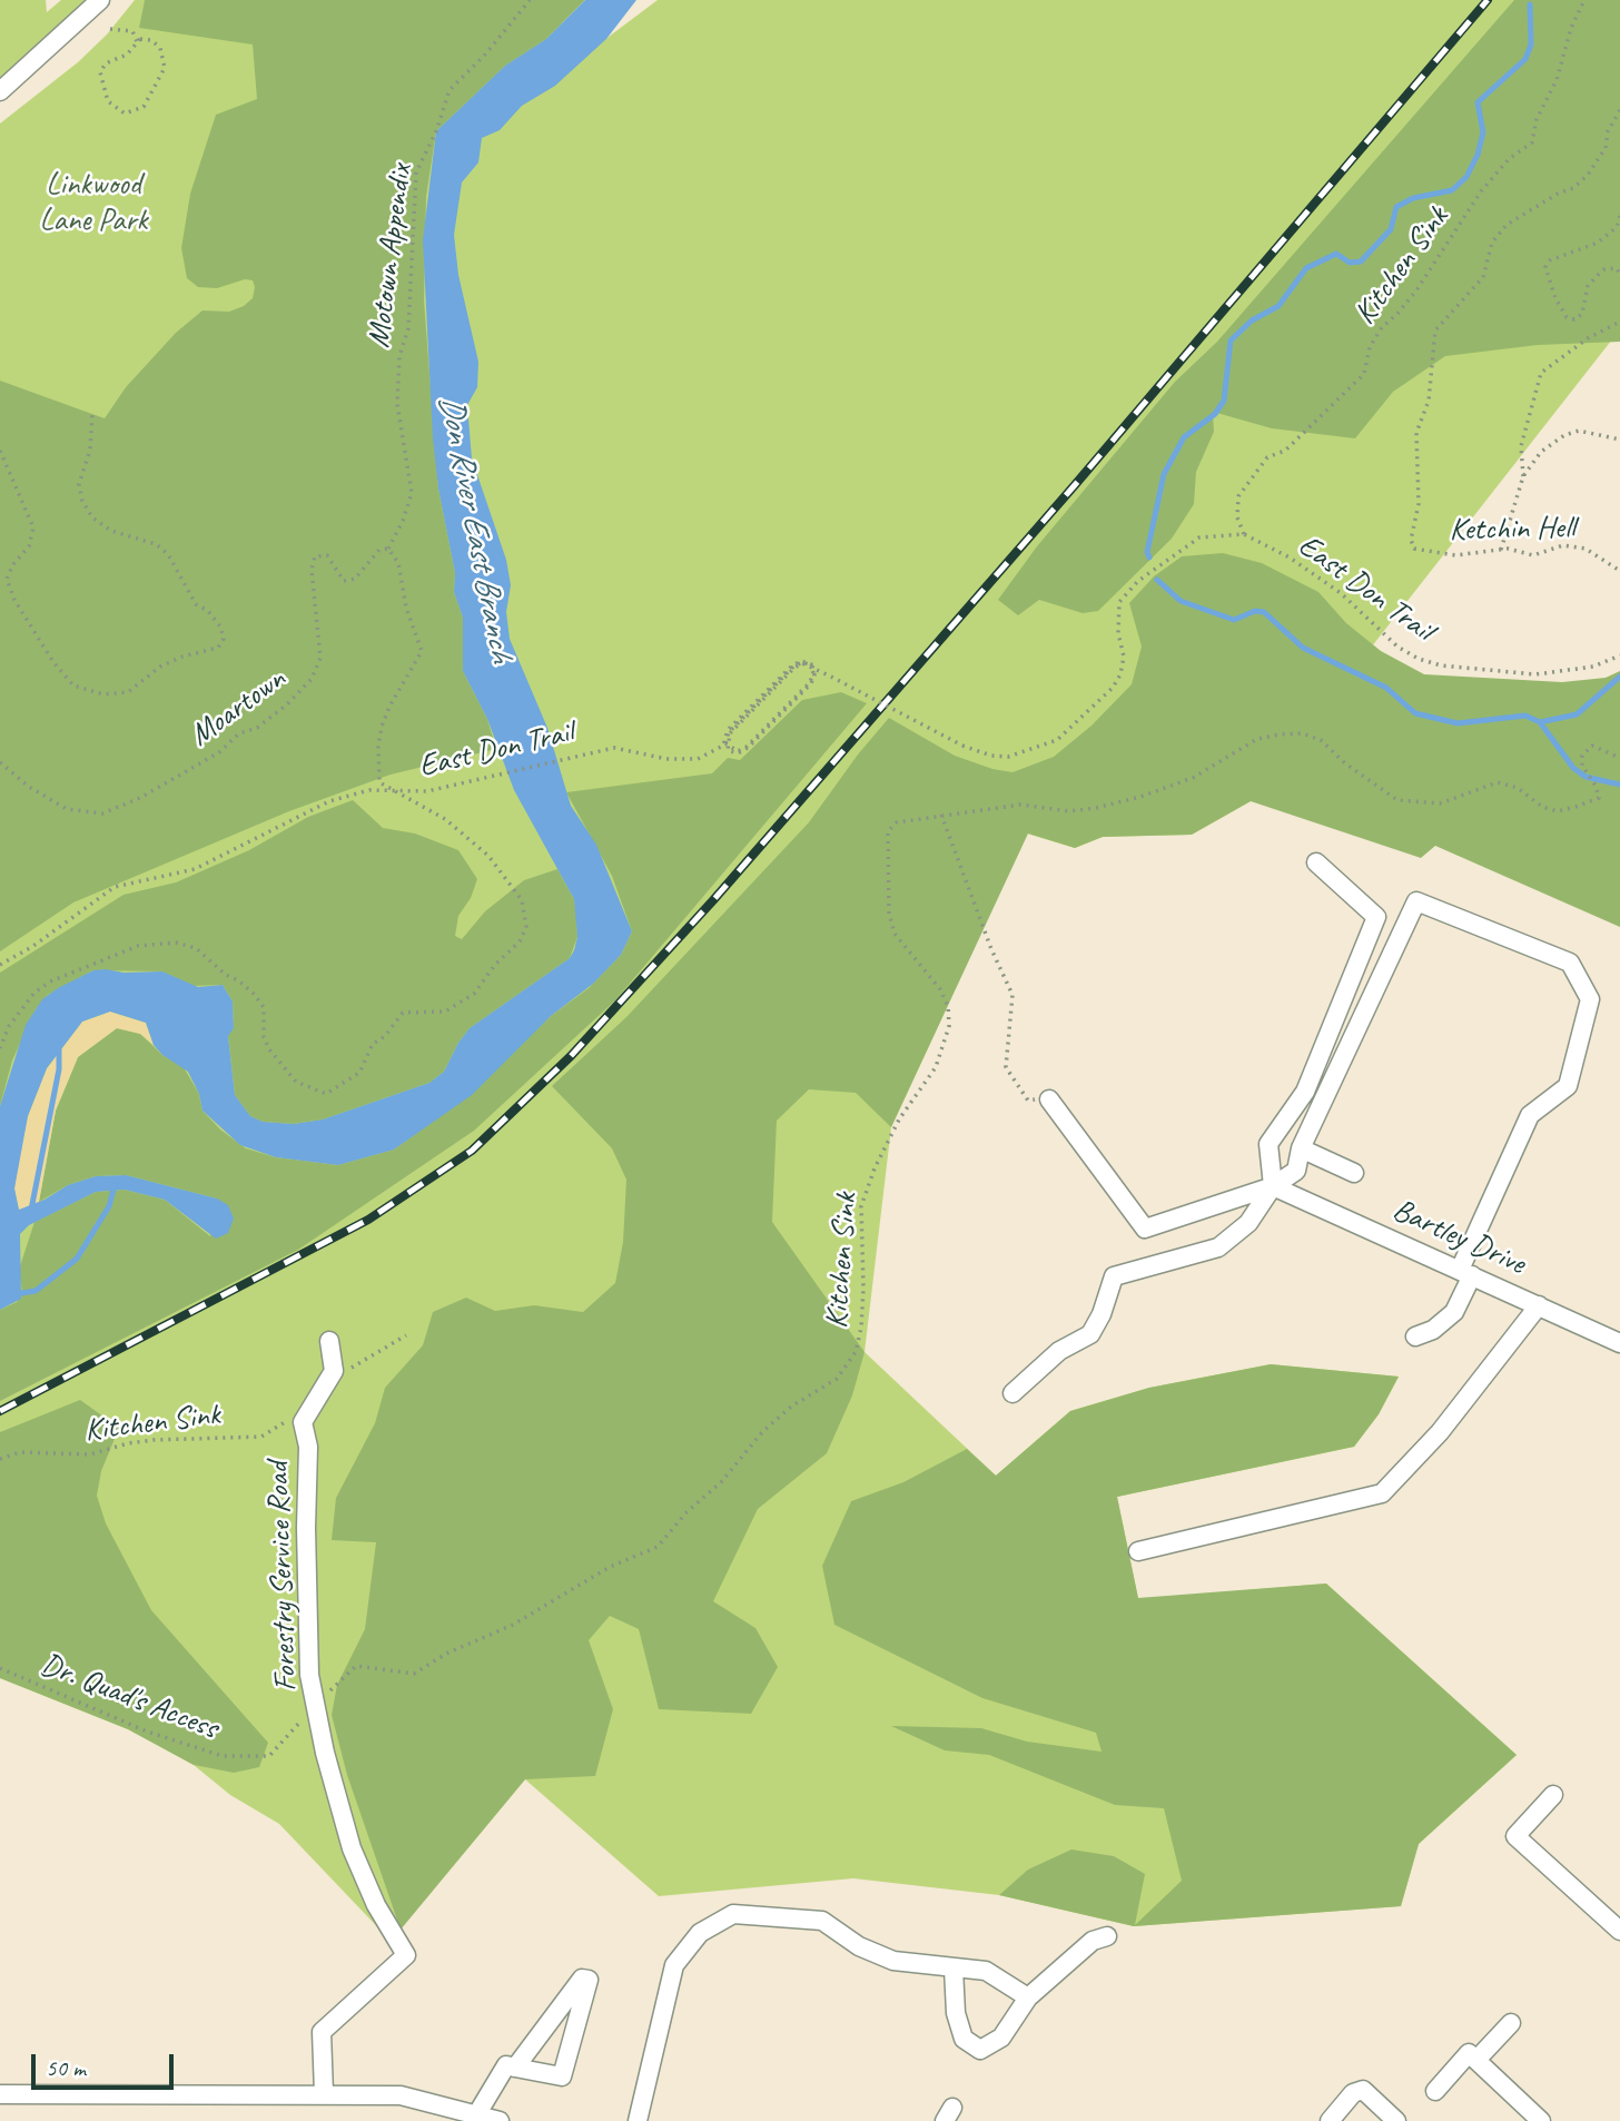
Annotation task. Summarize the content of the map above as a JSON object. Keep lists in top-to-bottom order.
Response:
{
  "streets": {
    "street": ["Bartley Drive", "Forestry Service Road"],
    "path": [
      "Motown Appendix",
      "Kitchen Sink",
      "Ketchin Hell",
      "East Don Trail",
      "Moartown",
      "Dr. Quad's Access"
    ]
  },
  "crossings": [
    ["Motown Appendix", "Moartown"],
    ["Kitchen Sink", "East Don Trail"],
    ["Kitchen Sink", "Forestry Service Road"],
    ["Kitchen Sink", "Dr. Quad's Access"],
    ["Forestry Service Road", "Dr. Quad's Access"]
  ],
  "water": ["Don River East Branch"],
  "parks": ["Linkwood Lane Park"],
  "scale_bar": "50 m"
}
